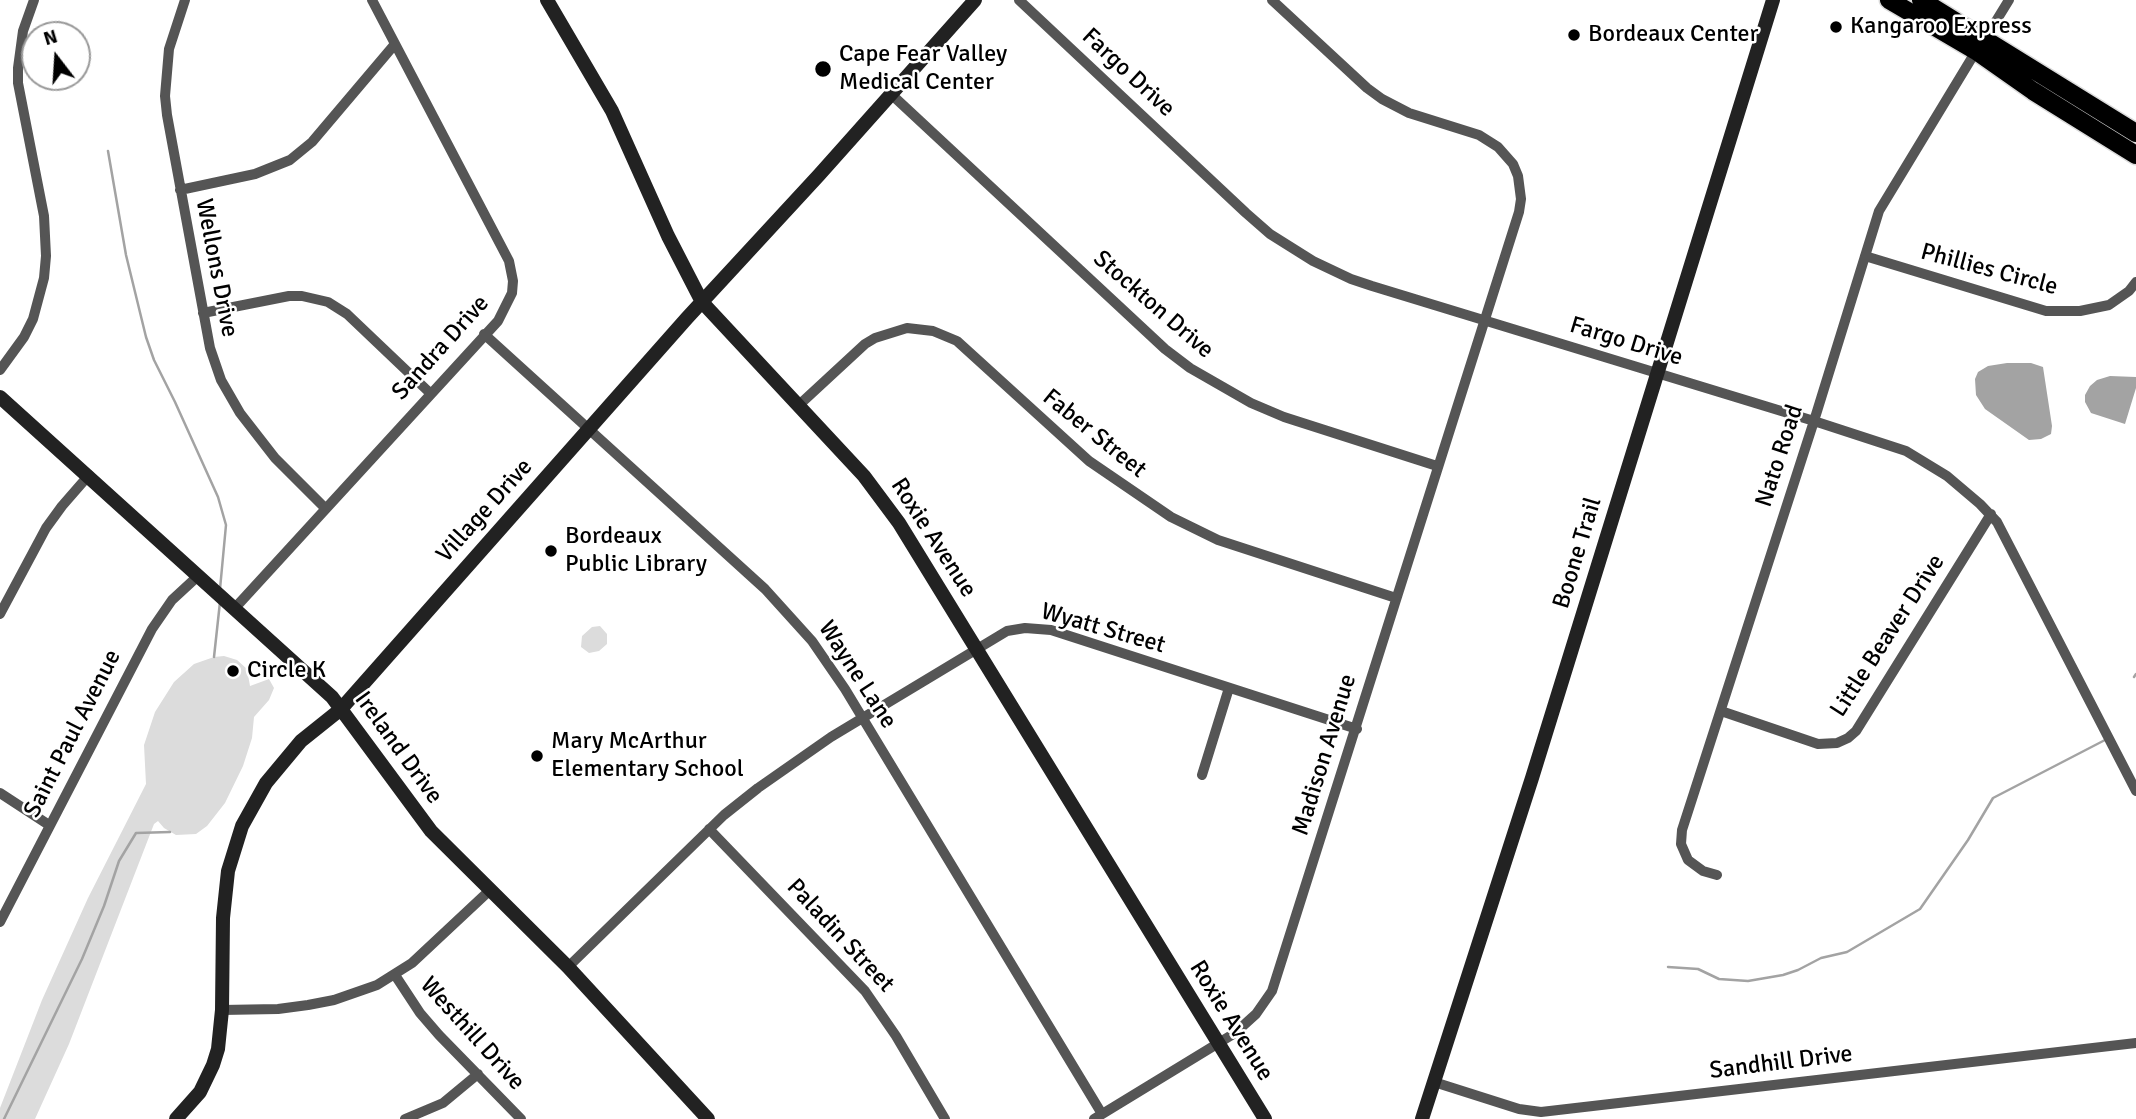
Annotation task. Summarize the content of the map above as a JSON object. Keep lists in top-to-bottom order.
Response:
{
  "streets": {
    "street": [
      "Fargo Drive",
      "Wellons Drive",
      "Phillies Circle",
      "Stockton Drive",
      "Sandra Drive",
      "Faber Street",
      "Nato Road",
      "Village Drive",
      "Roxie Avenue",
      "Boone Trail",
      "Wyatt Street",
      "Little Beaver Drive",
      "Wayne Lane",
      "Saint Paul Avenue",
      "Ireland Drive",
      "Madison Avenue",
      "Paladin Street",
      "Westhill Drive",
      "Sandhill Drive"
    ]
  },
  "crossings": [
    ["Fargo Drive", "Nato Road"],
    ["Fargo Drive", "Boone Trail"],
    ["Fargo Drive", "Little Beaver Drive"],
    ["Fargo Drive", "Madison Avenue"],
    ["Wellons Drive", "Sandra Drive"],
    ["Phillies Circle", "Nato Road"],
    ["Stockton Drive", "Village Drive"],
    ["Stockton Drive", "Madison Avenue"],
    ["Sandra Drive", "Wayne Lane"],
    ["Sandra Drive", "Ireland Drive"],
    ["Faber Street", "Roxie Avenue"],
    ["Faber Street", "Madison Avenue"],
    ["Nato Road", "Little Beaver Drive"],
    ["Village Drive", "Roxie Avenue"],
    ["Village Drive", "Wayne Lane"],
    ["Village Drive", "Ireland Drive"],
    ["Roxie Avenue", "Wyatt Street"],
    ["Roxie Avenue", "Madison Avenue"],
    ["Boone Trail", "Sandhill Drive"],
    ["Wyatt Street", "Wayne Lane"],
    ["Wyatt Street", "Ireland Drive"],
    ["Wyatt Street", "Madison Avenue"],
    ["Wyatt Street", "Paladin Street"],
    ["Wayne Lane", "Madison Avenue"],
    ["Saint Paul Avenue", "Ireland Drive"]
  ],
  "places": [
    "Kangaroo Express",
    "Bordeaux Center",
    "Cape Fear Valley Medical Center",
    "Bordeaux Public Library",
    "Circle K",
    "Mary McArthur Elementary School"
  ],
  "north": "top"
}
